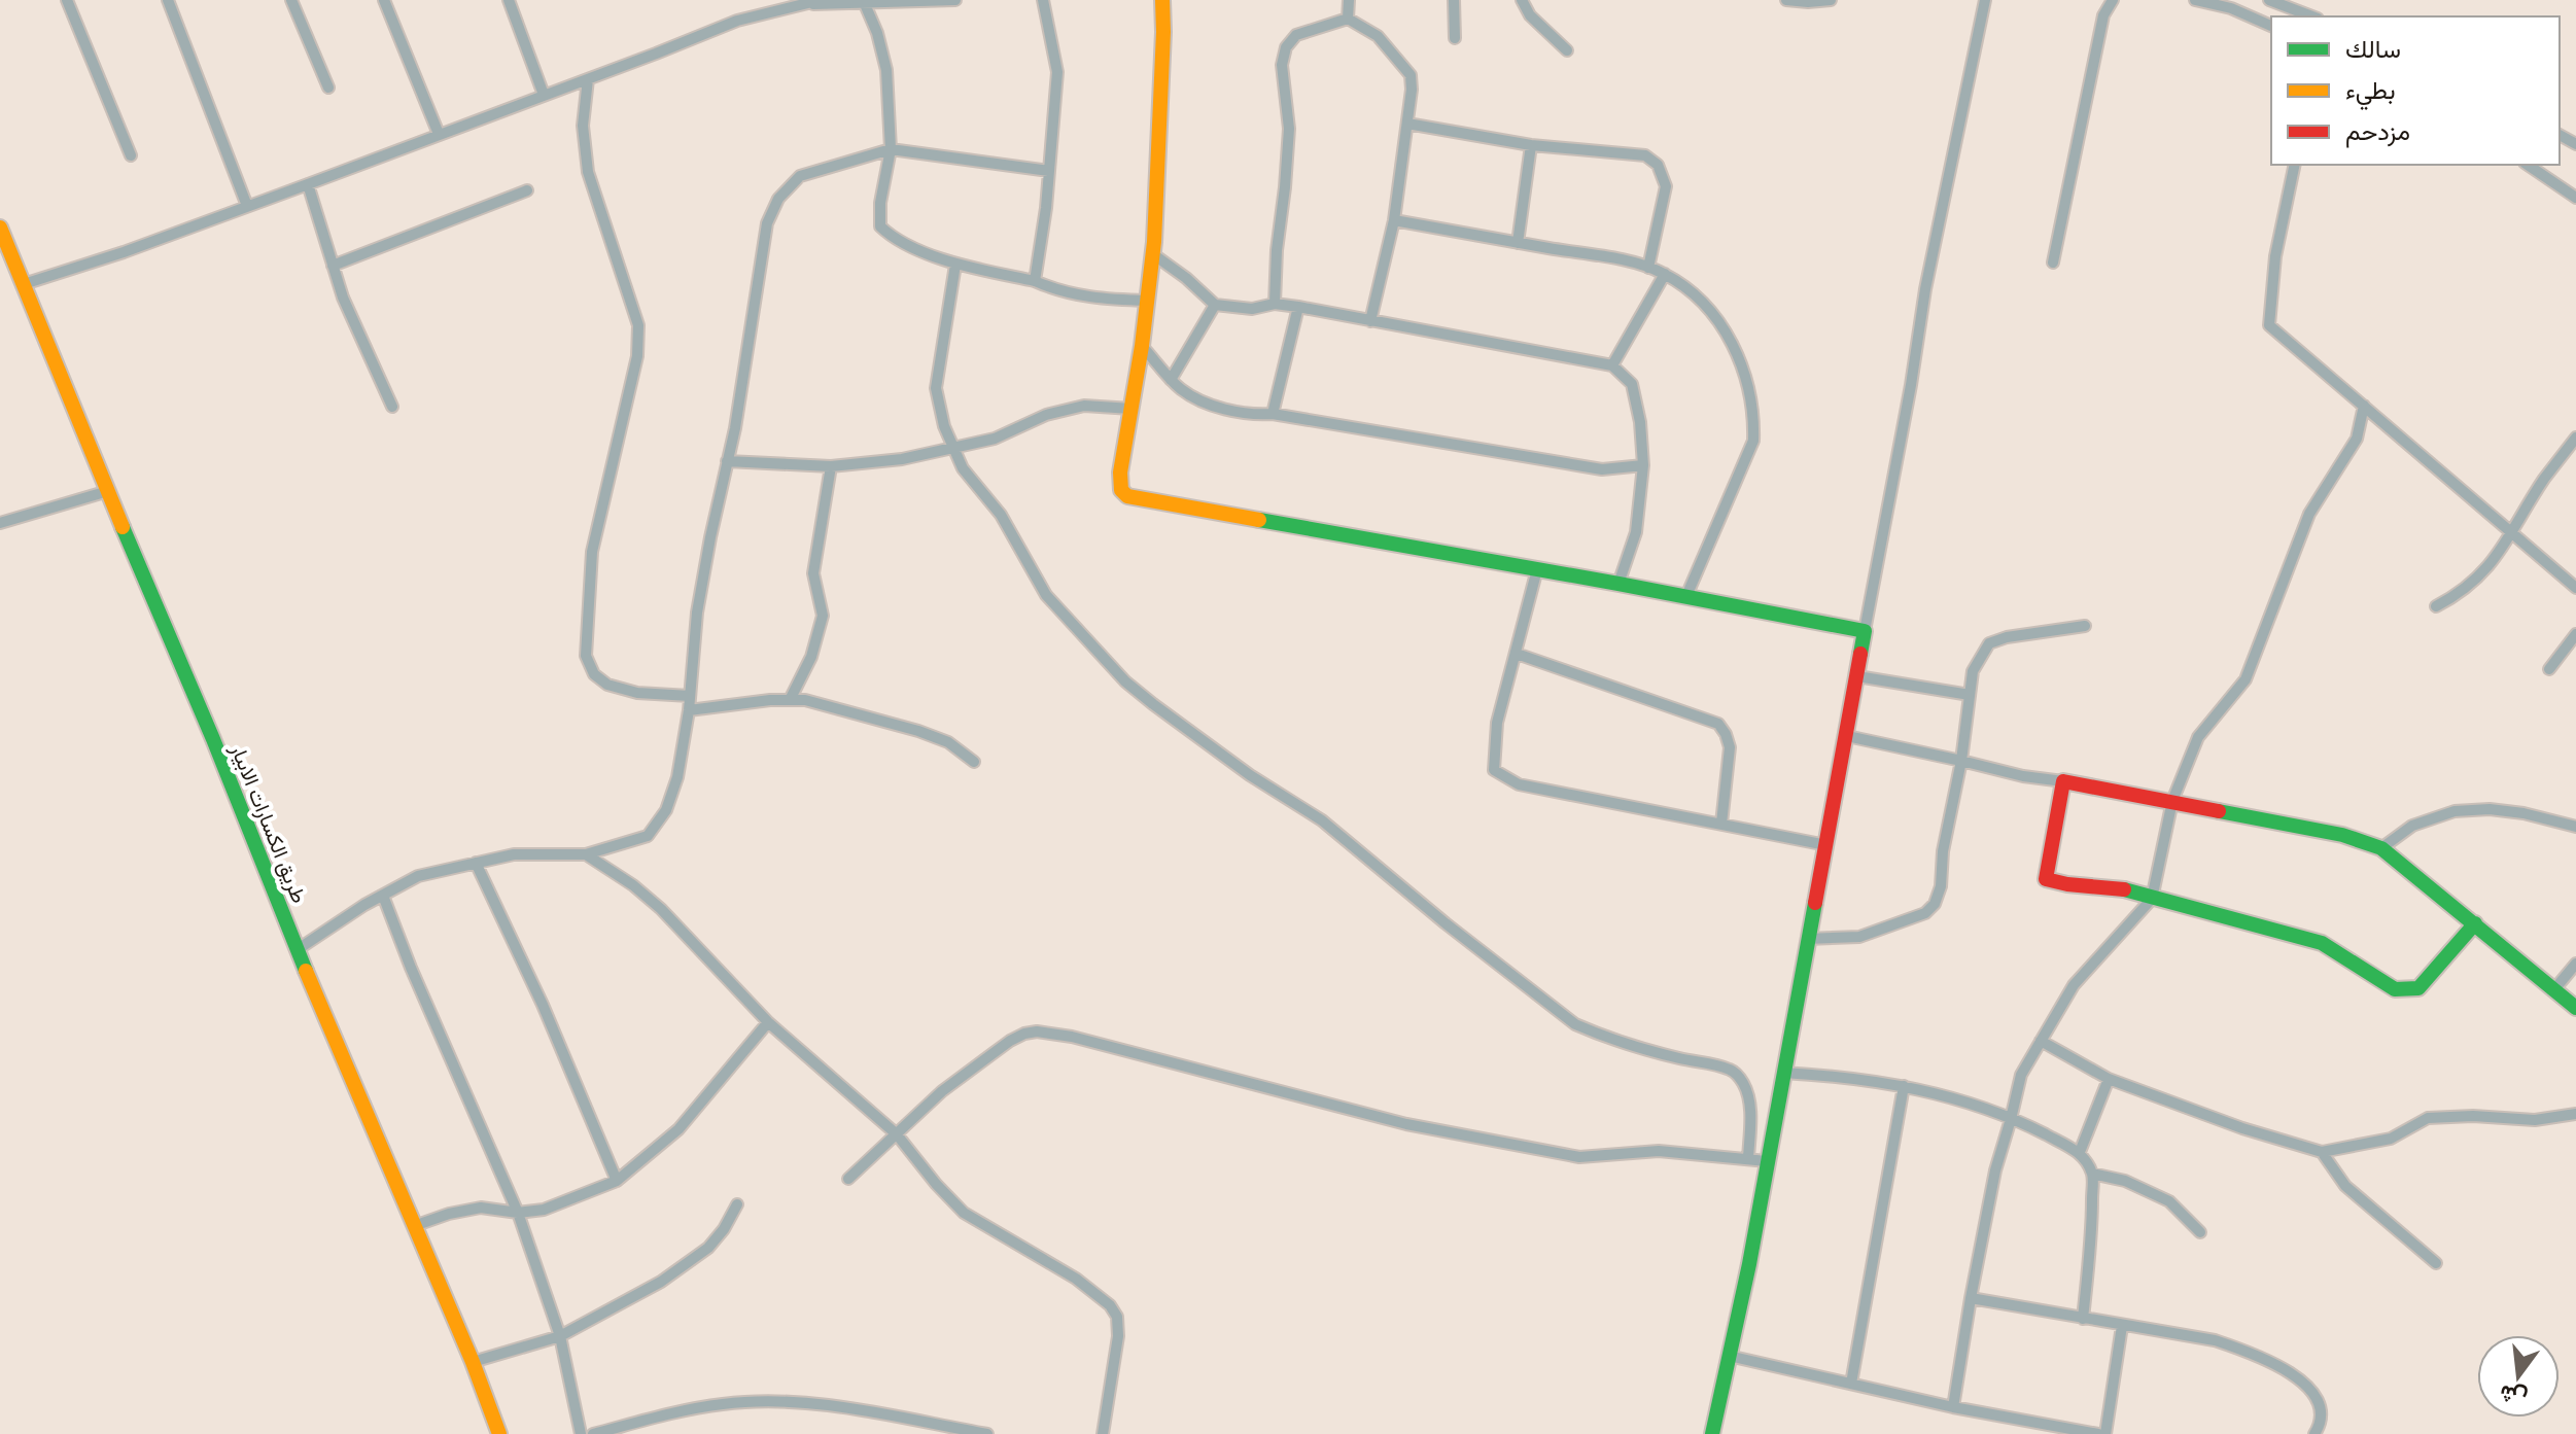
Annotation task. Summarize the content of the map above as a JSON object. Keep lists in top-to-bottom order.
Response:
{
  "streets": {
    "street": ["طريق الكسارات الابيار"]
  },
  "legend": ["سالك", "بطيء", "مزدحم"],
  "north": "bottom"
}
